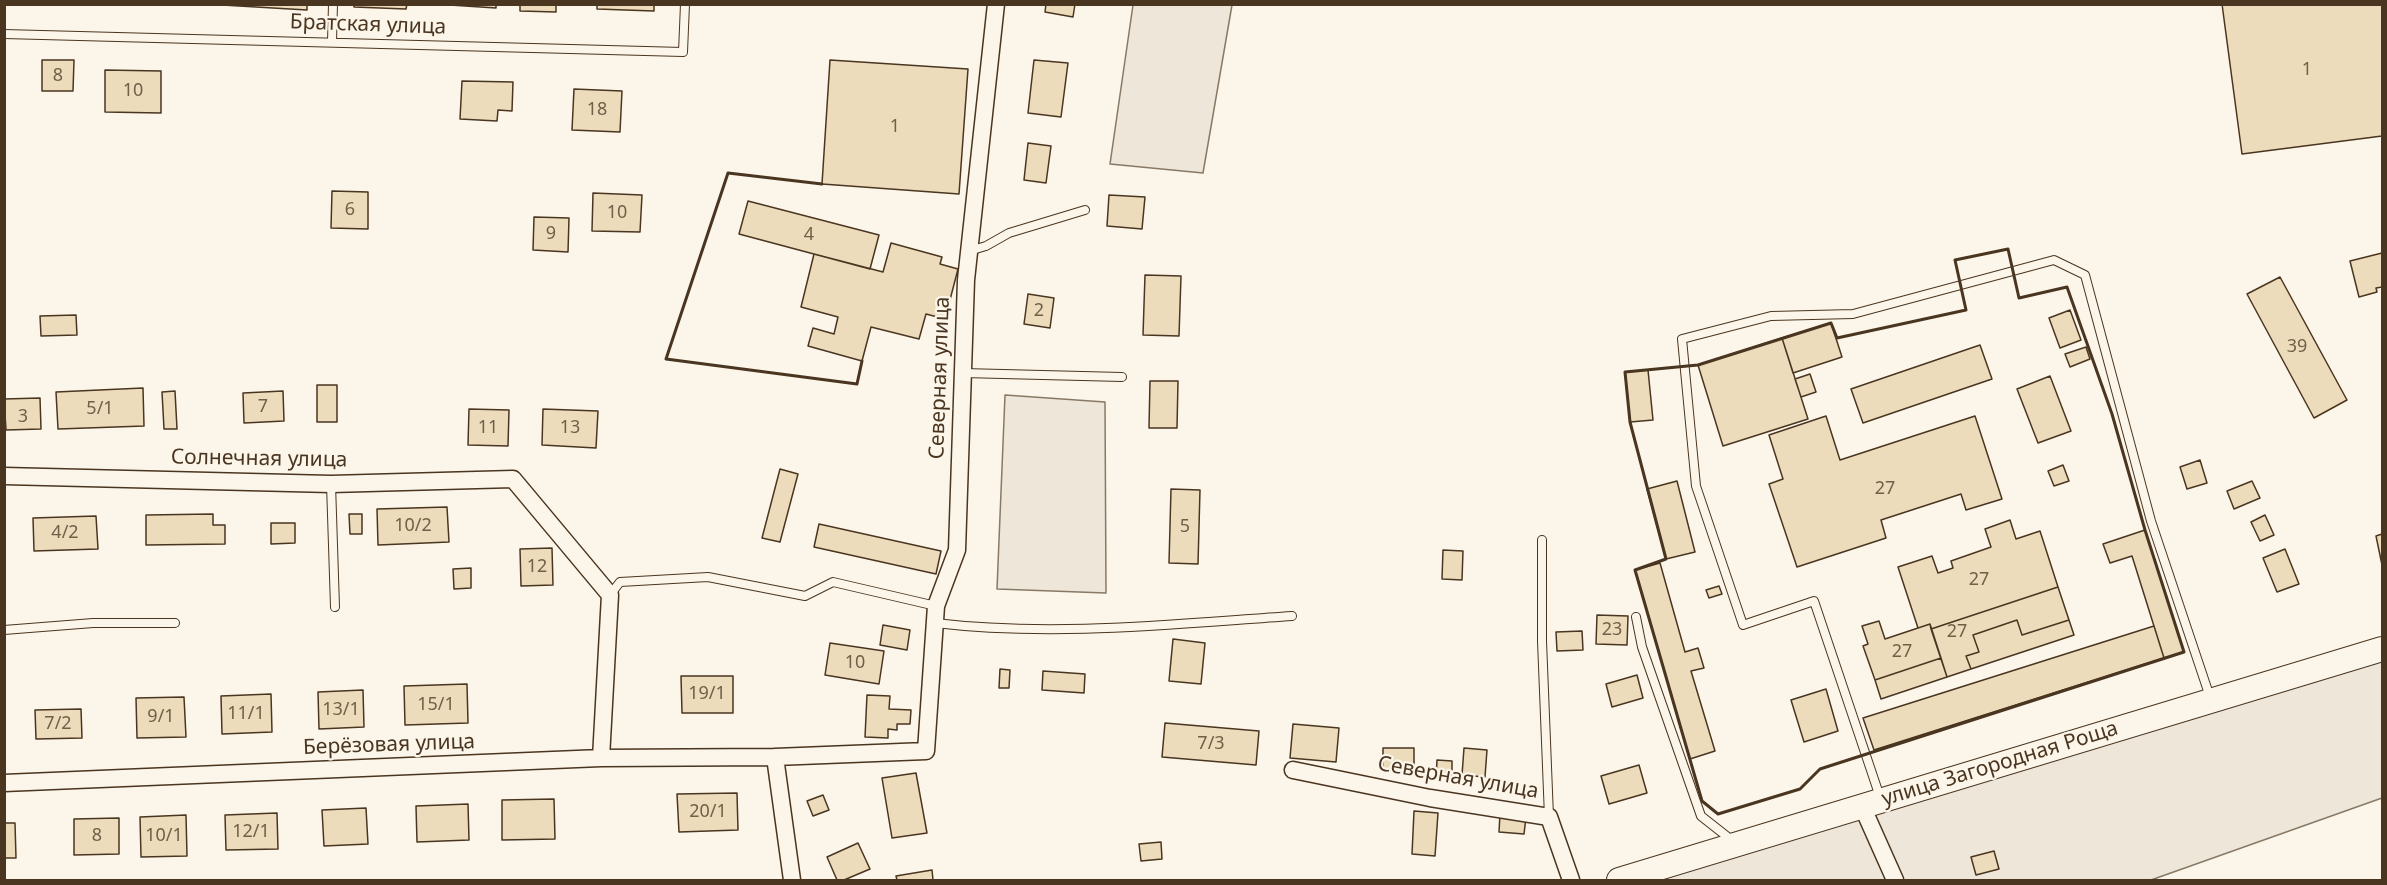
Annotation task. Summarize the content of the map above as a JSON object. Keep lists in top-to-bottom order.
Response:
{
  "streets": {
    "street": [
      "Северная улица",
      "Солнечная улица",
      "Берёзовая улица",
      "улица Загородная Роща"
    ],
    "lane": ["Братская улица"]
  },
  "crossings": [
    ["Северная улица", "Берёзовая улица"]
  ],
  "house_numbers": [
    "1",
    "8",
    "10",
    "18",
    "1",
    "6",
    "10",
    "9",
    "4",
    "2",
    "39",
    "7",
    "5/1",
    "3",
    "11",
    "13",
    "27",
    "10/2",
    "5",
    "4/2",
    "12",
    "27",
    "23",
    "27",
    "27",
    "10",
    "19/1",
    "15/1",
    "13/1",
    "11/1",
    "9/1",
    "7/2",
    "7/3",
    "20/1",
    "12/1",
    "8",
    "10/1"
  ]
}
